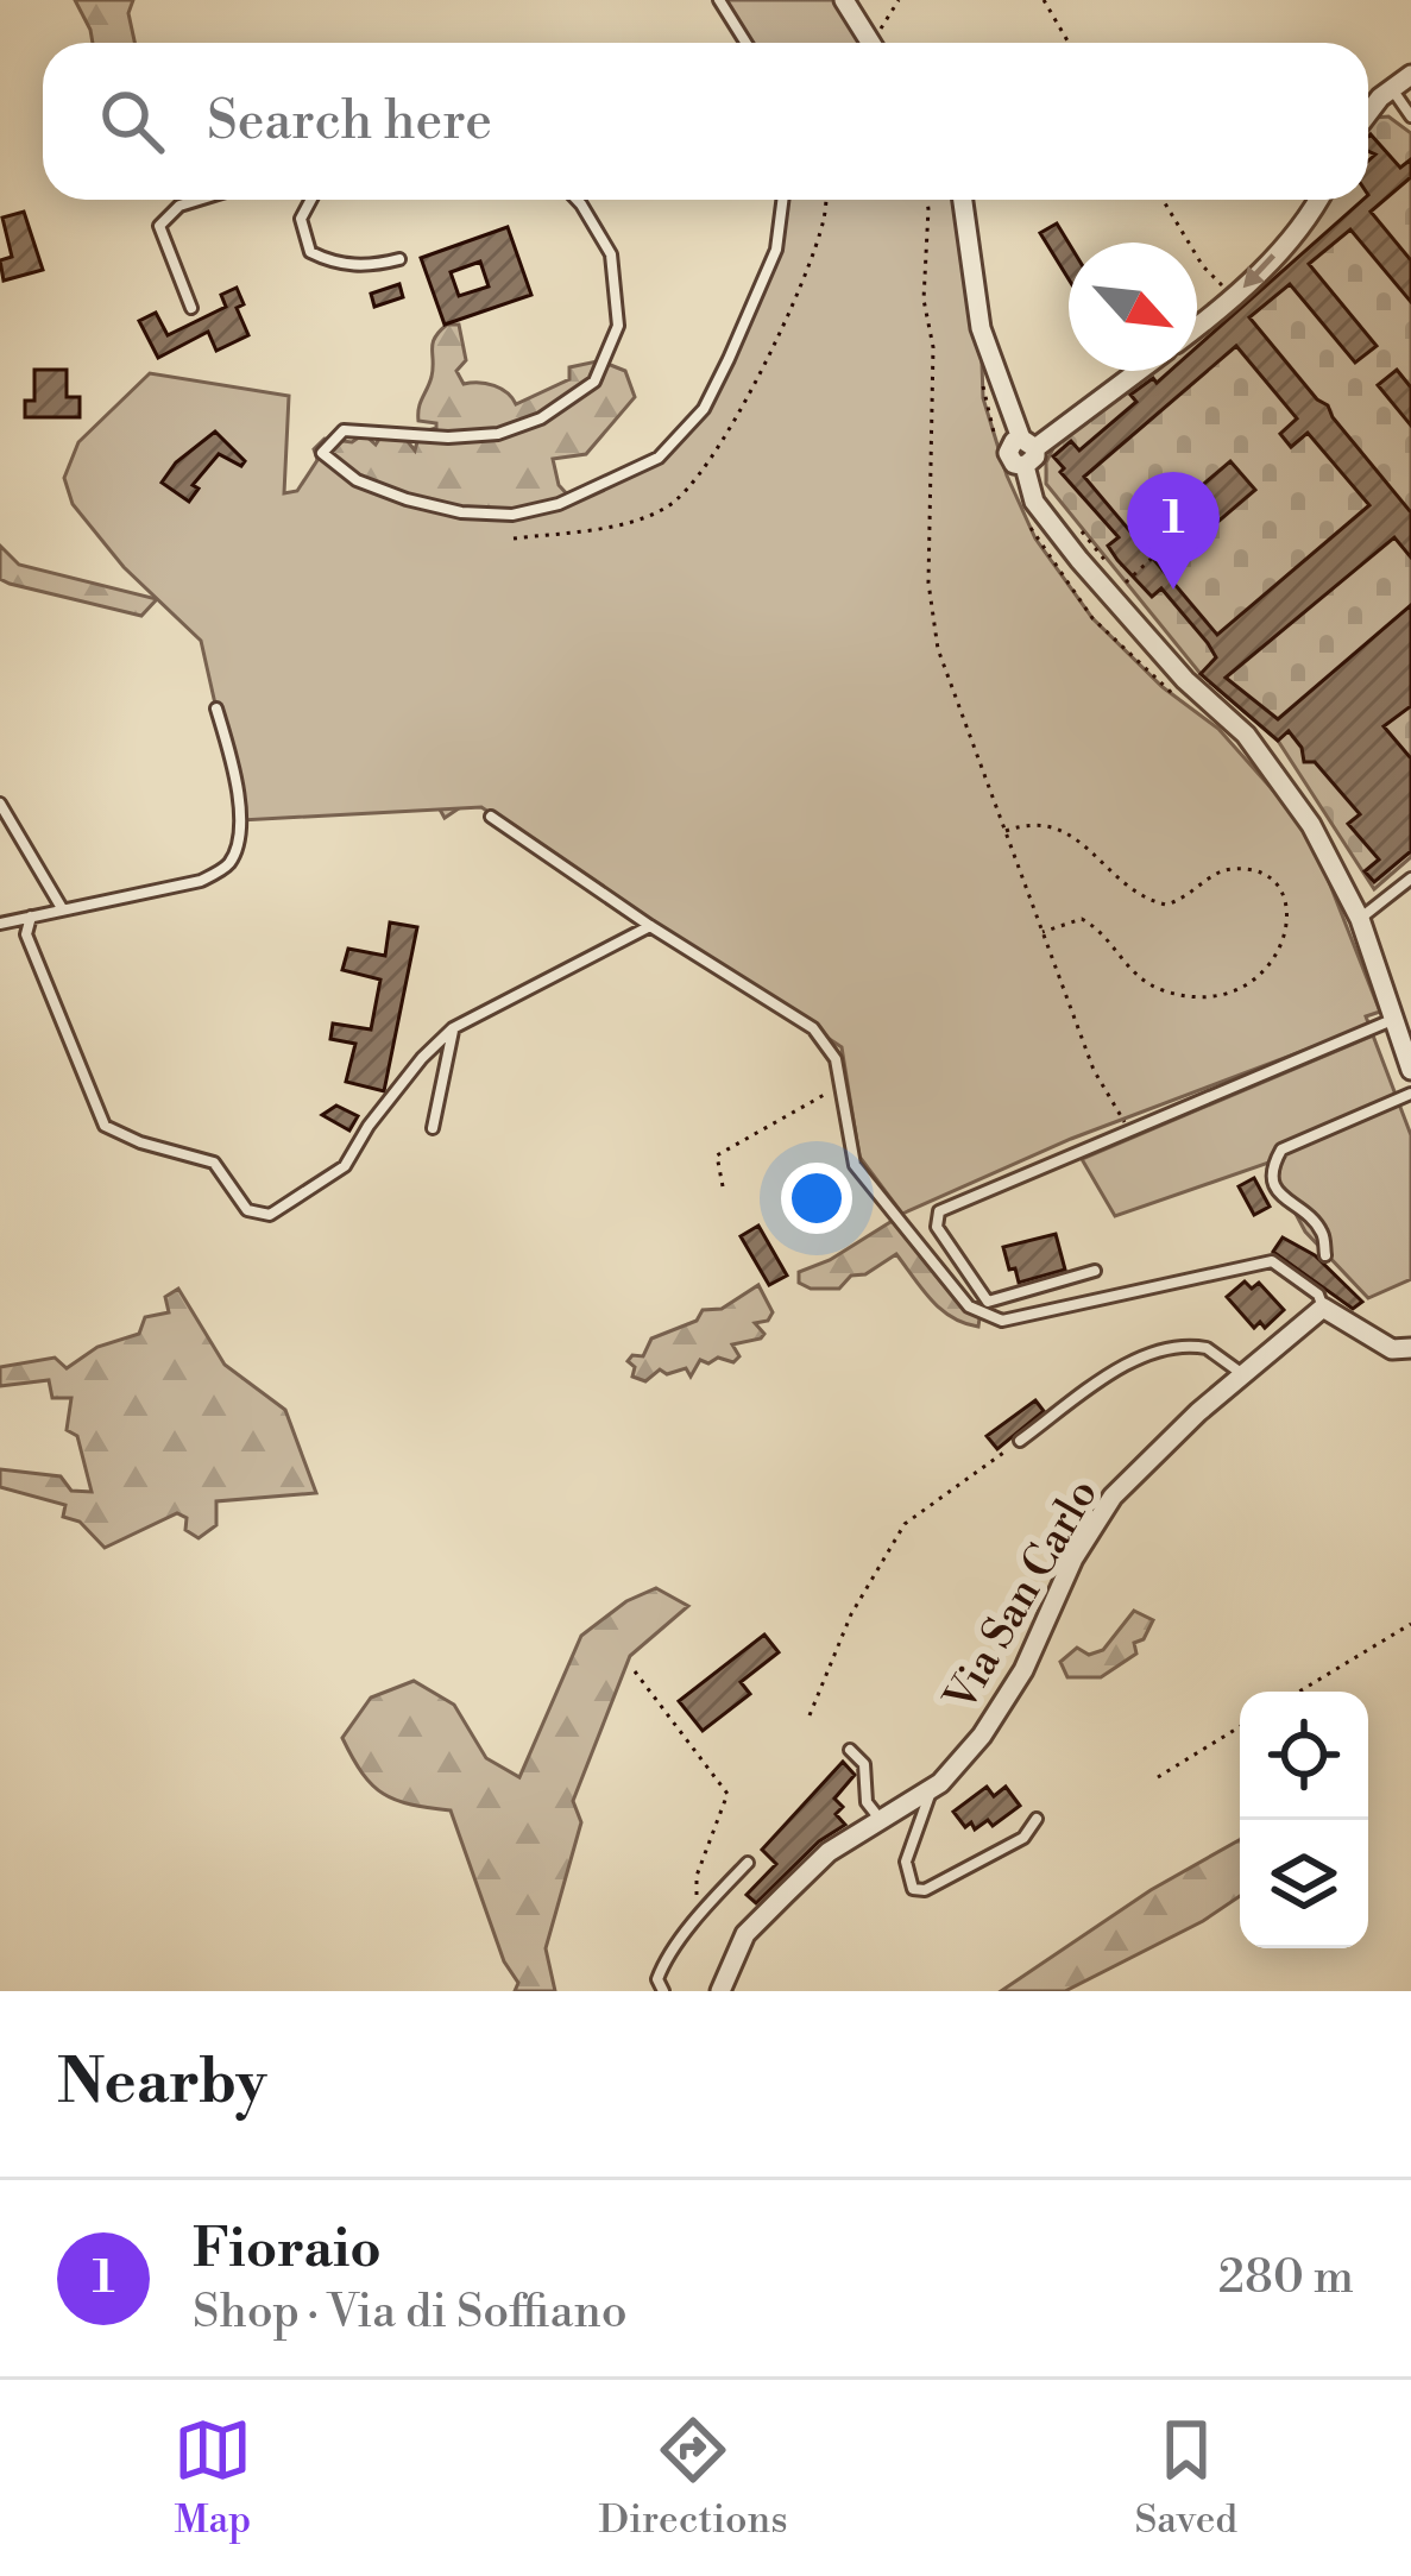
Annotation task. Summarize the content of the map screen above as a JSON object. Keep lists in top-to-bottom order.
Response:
{
  "streets": {
    "street": ["Via San Carlo"]
  },
  "north": "bottom right",
  "page": {
    "search": "Search here",
    "pins": "1",
    "heading": "Nearby",
    "list": [
      {
        "mark": "1",
        "name": "Fioraio",
        "note": "Shop · Via di Soffiano",
        "value": "280 m"
      }
    ],
    "nav": ["Map", "Directions", "Saved"]
  }
}
